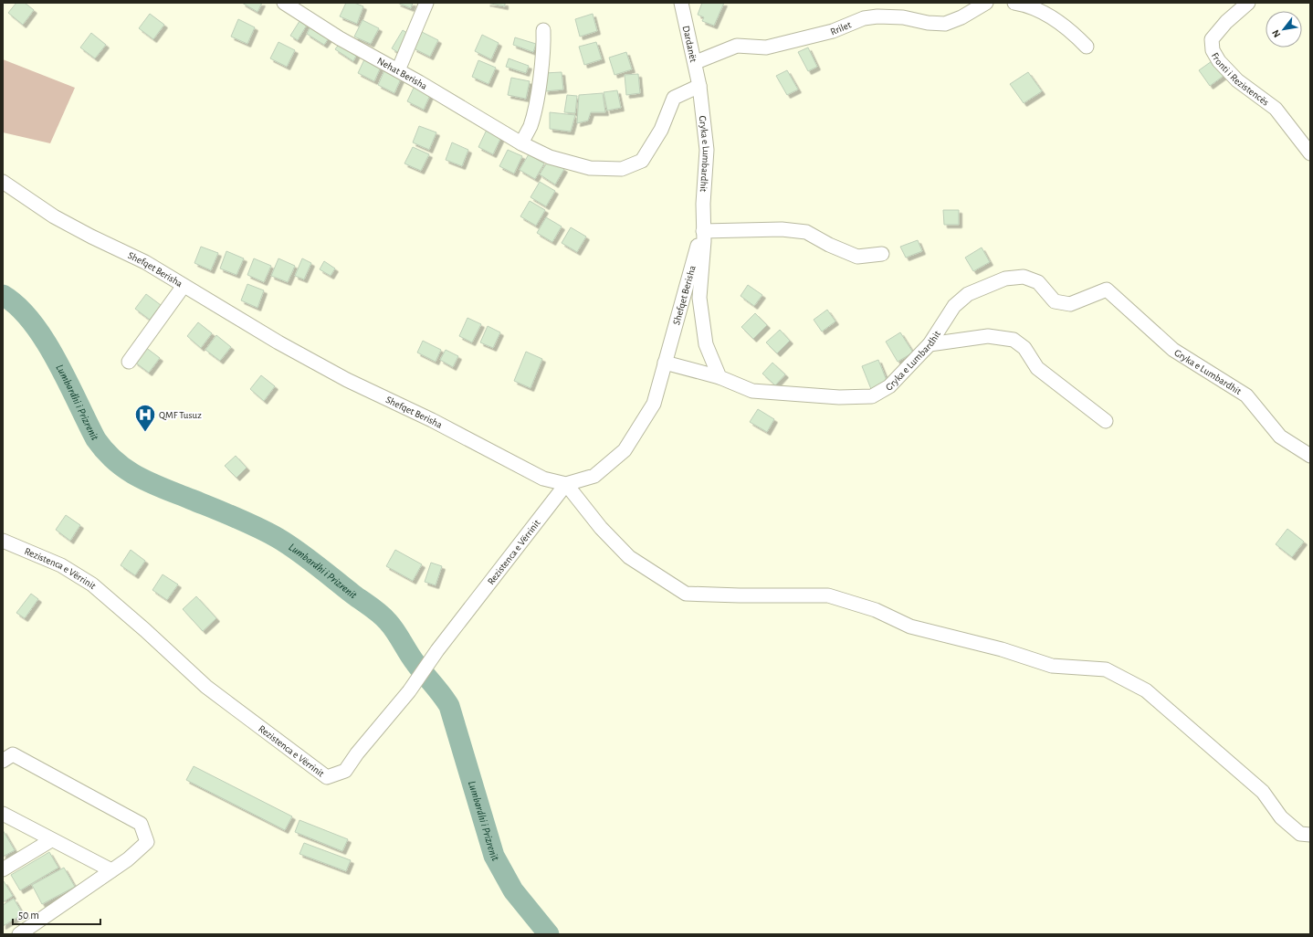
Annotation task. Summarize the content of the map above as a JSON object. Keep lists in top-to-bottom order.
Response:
{
  "streets": {
    "street": [
      "Rrilet",
      "Dardanët",
      "Nehat Berisha",
      "Fronti i Rezistencës",
      "Gryka e Lumbardhit",
      "Shefqet Berisha",
      "Rezistenca e Vërrinit"
    ]
  },
  "crossings": [
    ["Rrilet", "Dardanët"],
    ["Dardanët", "Nehat Berisha"],
    ["Dardanët", "Gryka e Lumbardhit"],
    ["Nehat Berisha", "Gryka e Lumbardhit"],
    ["Gryka e Lumbardhit", "Shefqet Berisha"],
    ["Shefqet Berisha", "Rezistenca e Vërrinit"]
  ],
  "water": ["Lumbardhi i Prizrenit"],
  "places": {
    "hospital": ["QMF Tusuz"]
  },
  "scale_bar": "50 m",
  "north": "bottom left"
}
